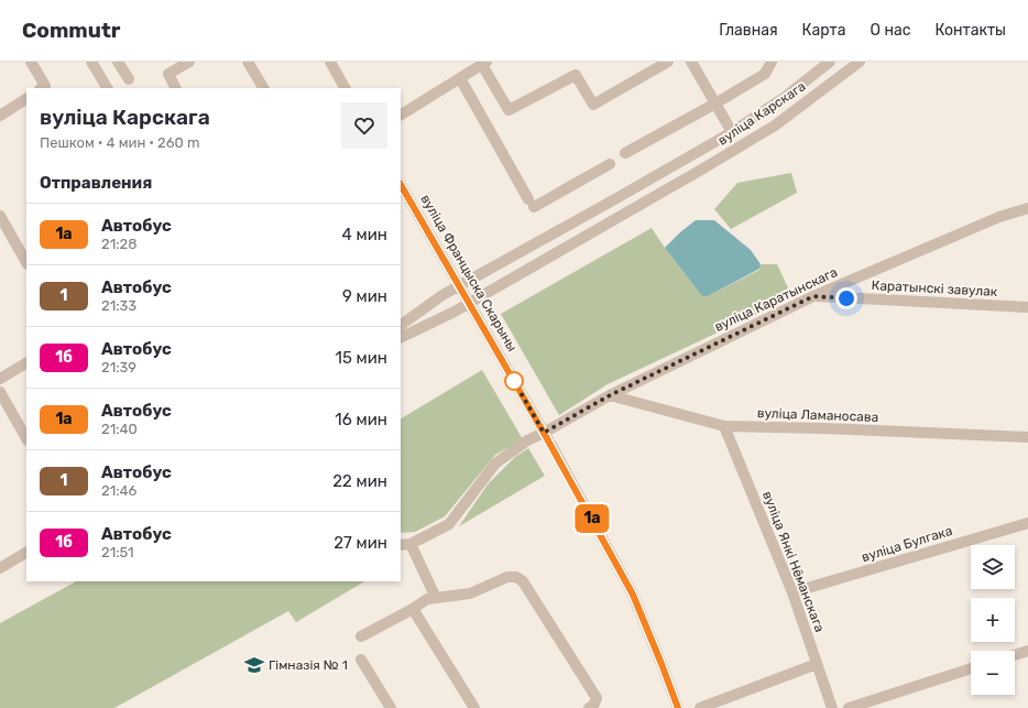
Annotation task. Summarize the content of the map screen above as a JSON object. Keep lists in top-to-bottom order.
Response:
{
  "streets": {
    "street": [
      "вуліца Карскага",
      "вуліца Францыска Скарыны",
      "Каратынскі завулак",
      "вуліца Каратынскага",
      "вуліца Ламаносава",
      "вуліца Булгака",
      "вуліца Янкі Нёманскага"
    ]
  },
  "crossings": [
    ["вуліца Карскага", "вуліца Францыска Скарыны"],
    ["вуліца Францыска Скарыны", "вуліца Каратынскага"],
    ["Каратынскі завулак", "вуліца Каратынскага"],
    ["вуліца Каратынскага", "вуліца Ламаносава"],
    ["вуліца Ламаносава", "вуліца Янкі Нёманскага"],
    ["вуліца Булгака", "вуліца Янкі Нёманскага"]
  ],
  "places": {
    "school or university": ["Гімназія № 1"]
  },
  "lines": ["bus line 1а"],
  "page": {
    "header": "Commutr",
    "nav": [
      "Главная",
      "Карта",
      "О нас",
      "Контакты"
    ],
    "on_map": "1а",
    "heading": [
      ["вуліца Карскага", "Пешком · 4 мин · 260 m"],
      "Отправления"
    ],
    "list": [
      {
        "mark": "1а",
        "name": "Автобус",
        "note": "21:28",
        "value": "4 мин"
      },
      {
        "mark": "1",
        "name": "Автобус",
        "note": "21:33",
        "value": "9 мин"
      },
      {
        "mark": "1б",
        "name": "Автобус",
        "note": "21:39",
        "value": "15 мин"
      },
      {
        "mark": "1а",
        "name": "Автобус",
        "note": "21:40",
        "value": "16 мин"
      },
      {
        "mark": "1",
        "name": "Автобус",
        "note": "21:46",
        "value": "22 мин"
      },
      {
        "mark": "1б",
        "name": "Автобус",
        "note": "21:51",
        "value": "27 мин"
      }
    ],
    "map_buttons": ["+", "−"]
  }
}
